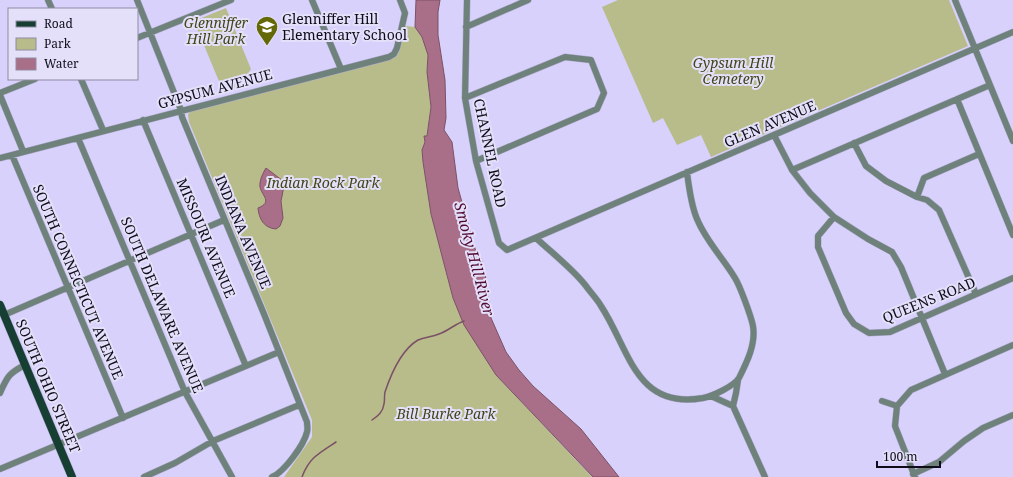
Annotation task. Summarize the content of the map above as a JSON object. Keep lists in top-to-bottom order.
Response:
{
  "streets": {
    "main road": ["SOUTH OHIO STREET"],
    "street": [
      "GYPSUM AVENUE",
      "GLEN AVENUE",
      "CHANNEL ROAD",
      "INDIANA AVENUE",
      "MISSOURI AVENUE",
      "SOUTH CONNECTICUT AVENUE",
      "QUEENS ROAD",
      "SOUTH DELAWARE AVENUE"
    ]
  },
  "crossings": [
    ["GYPSUM AVENUE", "INDIANA AVENUE"],
    ["GYPSUM AVENUE", "MISSOURI AVENUE"],
    ["GYPSUM AVENUE", "SOUTH CONNECTICUT AVENUE"],
    ["GYPSUM AVENUE", "SOUTH DELAWARE AVENUE"],
    ["GLEN AVENUE", "CHANNEL ROAD"]
  ],
  "water": ["Smoky Hill River"],
  "parks": [
    "Glenniffer Hill Park",
    "Gypsum Hill Cemetery",
    "Indian Rock Park",
    "Bill Burke Park"
  ],
  "places": {
    "school or university": ["Glenniffer Hill Elementary School"]
  },
  "legend": ["Road", "Park", "Water"],
  "scale_bar": "100 m"
}
